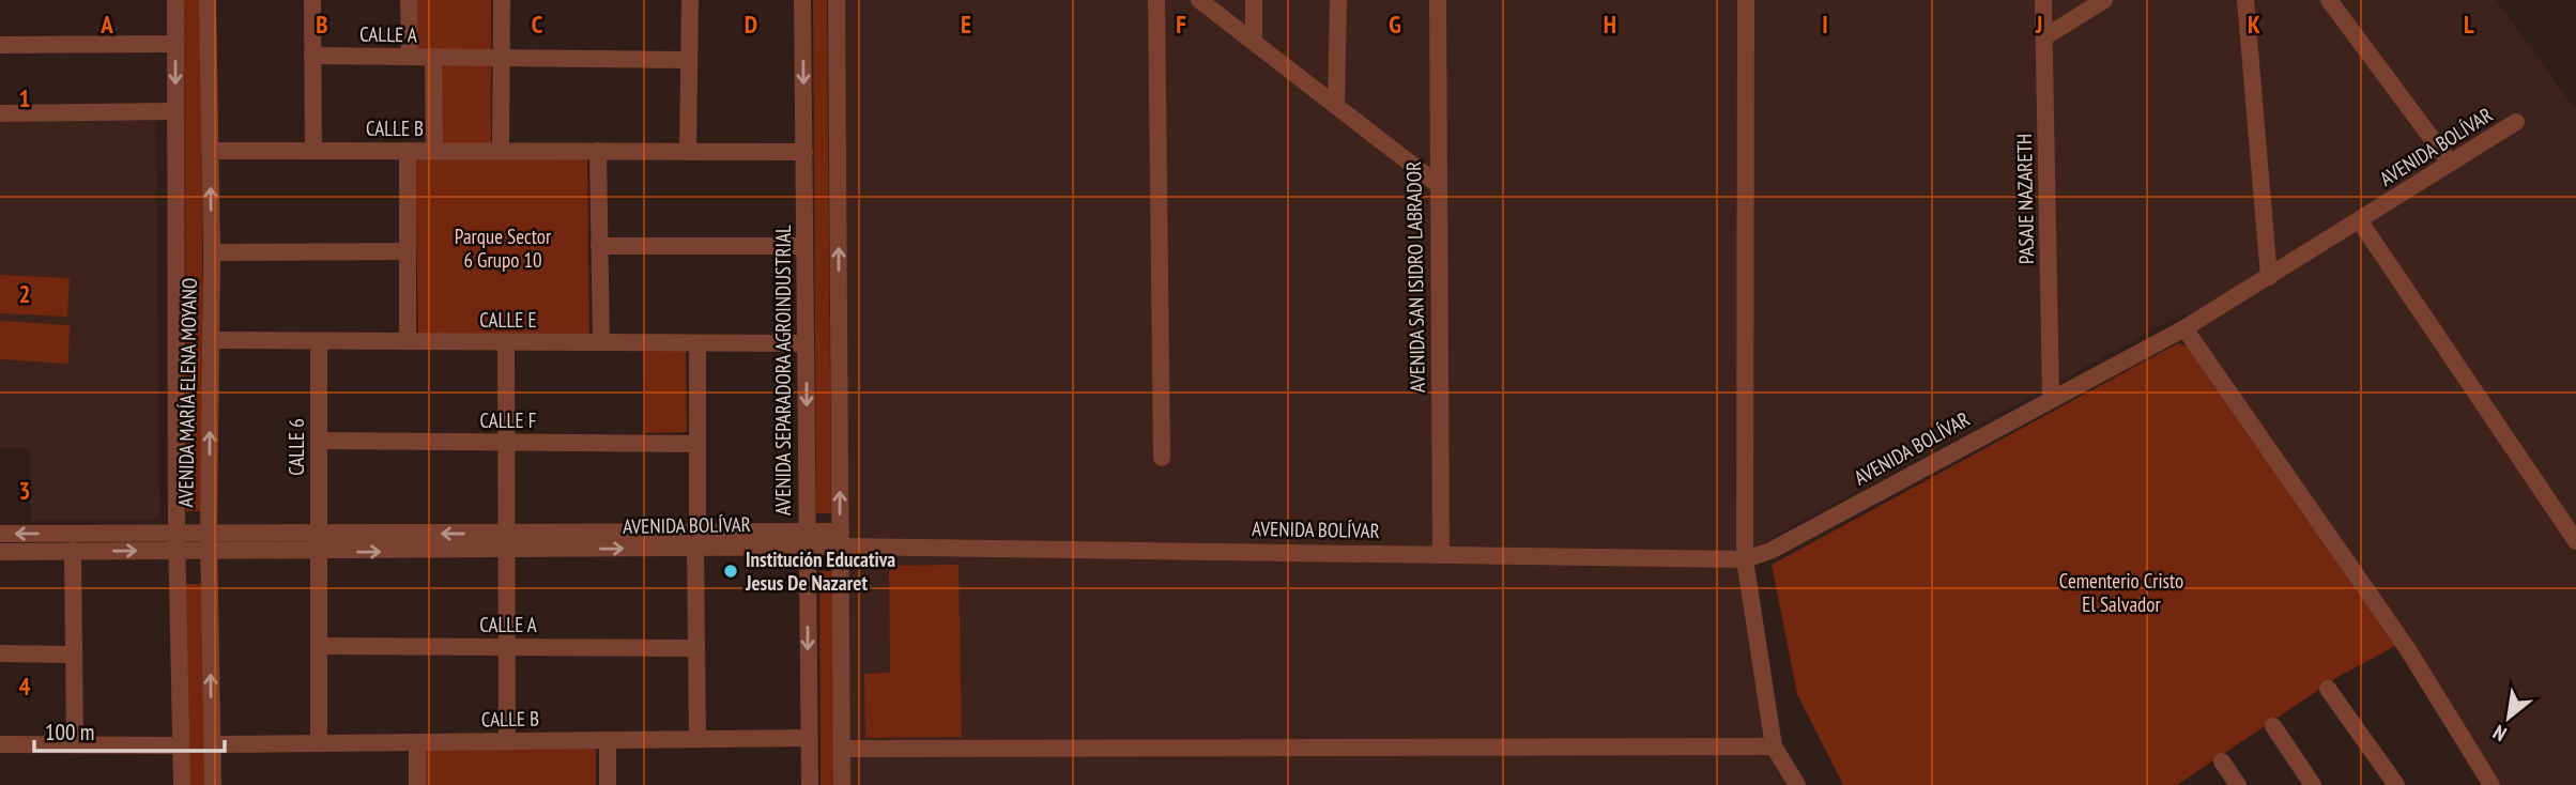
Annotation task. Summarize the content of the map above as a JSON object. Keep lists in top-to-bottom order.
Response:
{
  "streets": {
    "street": [
      "CALLE A",
      "CALLE B",
      "AVENIDA BOLÍVAR",
      "PASAJE NAZARETH",
      "AVENIDA SAN ISIDRO LABRADOR",
      "CALLE E",
      "AVENIDA SEPARADORA AGROINDUSTRIAL",
      "AVENIDA MARÍA ELENA MOYANO",
      "CALLE F",
      "CALLE 6"
    ]
  },
  "crossings": [
    ["CALLE A", "CALLE 6"],
    ["CALLE B", "AVENIDA SEPARADORA AGROINDUSTRIAL"],
    ["CALLE B", "AVENIDA MARÍA ELENA MOYANO"],
    ["CALLE B", "CALLE 6"],
    ["AVENIDA BOLÍVAR", "PASAJE NAZARETH"],
    ["AVENIDA BOLÍVAR", "AVENIDA SAN ISIDRO LABRADOR"],
    ["AVENIDA BOLÍVAR", "AVENIDA SEPARADORA AGROINDUSTRIAL"],
    ["AVENIDA BOLÍVAR", "AVENIDA MARÍA ELENA MOYANO"],
    ["AVENIDA BOLÍVAR", "CALLE 6"],
    ["CALLE E", "AVENIDA SEPARADORA AGROINDUSTRIAL"],
    ["CALLE E", "AVENIDA MARÍA ELENA MOYANO"],
    ["CALLE E", "CALLE 6"],
    ["CALLE F", "CALLE 6"]
  ],
  "parks": ["Parque Sector 6 Grupo 10", "Cementerio Cristo El Salvador"],
  "places": ["Institución Educativa Jesus De Nazaret"],
  "scale_bar": "100 m",
  "north": "bottom left",
  "grid": {
    "columns": [
      "A",
      "B",
      "C",
      "D",
      "E",
      "F",
      "G",
      "H",
      "I",
      "J",
      "K",
      "L"
    ],
    "rows": [
      "1",
      "2",
      "3",
      "4"
    ]
  }
}
